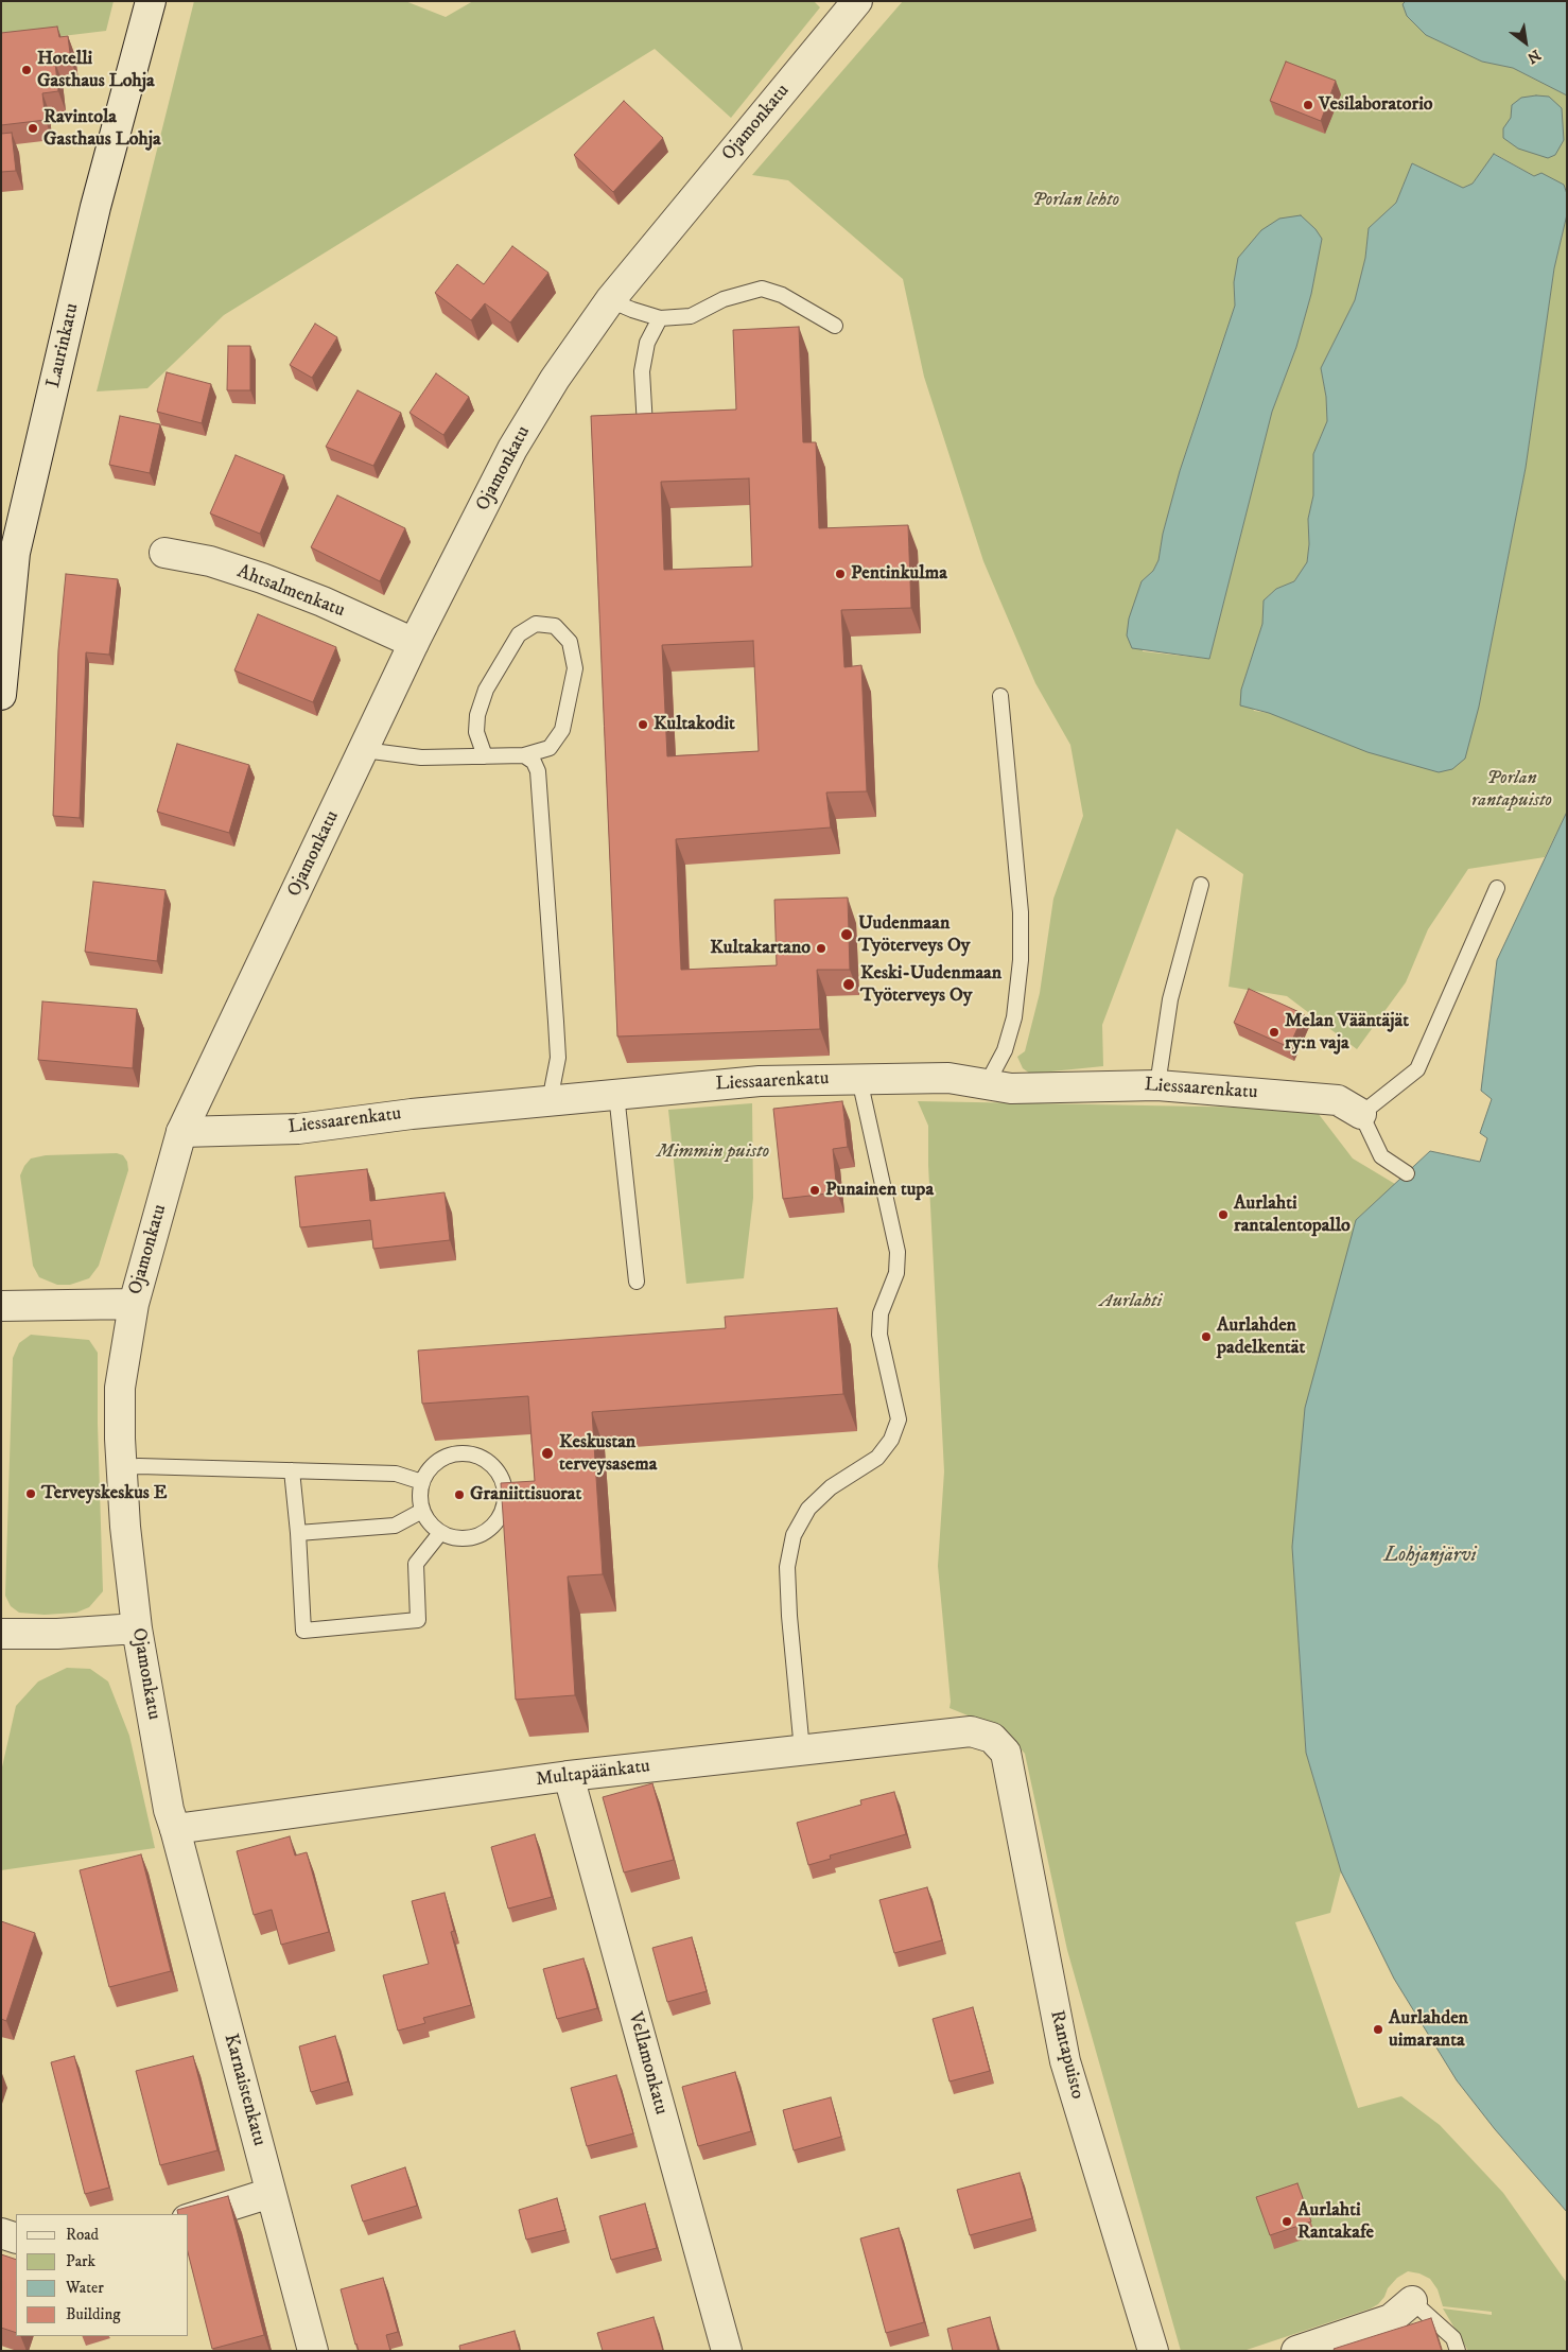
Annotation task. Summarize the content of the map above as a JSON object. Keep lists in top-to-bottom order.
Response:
{
  "streets": {
    "street": [
      "Ojamonkatu",
      "Laurinkatu",
      "Ahtsalmenkatu",
      "Liessaarenkatu",
      "Multapäänkatu",
      "Rantapuisto",
      "Vellamonkatu",
      "Karnaistenkatu"
    ]
  },
  "crossings": [
    ["Ojamonkatu", "Ahtsalmenkatu"],
    ["Ojamonkatu", "Liessaarenkatu"],
    ["Ojamonkatu", "Multapäänkatu"],
    ["Ojamonkatu", "Karnaistenkatu"],
    ["Multapäänkatu", "Rantapuisto"],
    ["Multapäänkatu", "Vellamonkatu"],
    ["Multapäänkatu", "Karnaistenkatu"]
  ],
  "water": ["Lohjanjärvi"],
  "parks": [
    "Porlan lehto",
    "Porlan rantapuisto",
    "Mimmin puisto",
    "Aurlahti"
  ],
  "places": [
    "Hotelli Gasthaus Lohja",
    "Vesilaboratorio",
    "Ravintola Gasthaus Lohja",
    "Pentinkulma",
    "Kultakodit",
    "Uudenmaan Työterveys Oy",
    "Kultakartano",
    "Keski-Uudenmaan Työterveys Oy",
    "Melan Vääntäjät ry:n vaja",
    "Punainen tupa",
    "Aurlahti rantalentopallo",
    "Aurlahden padelkentät",
    "Keskustan terveysasema",
    "Terveyskeskus E",
    "Graniittisuorat",
    "Aurlahden uimaranta",
    "Aurlahti Rantakafe"
  ],
  "legend": [
    "Road",
    "Park",
    "Water",
    "Building"
  ],
  "north": "bottom right"
}
